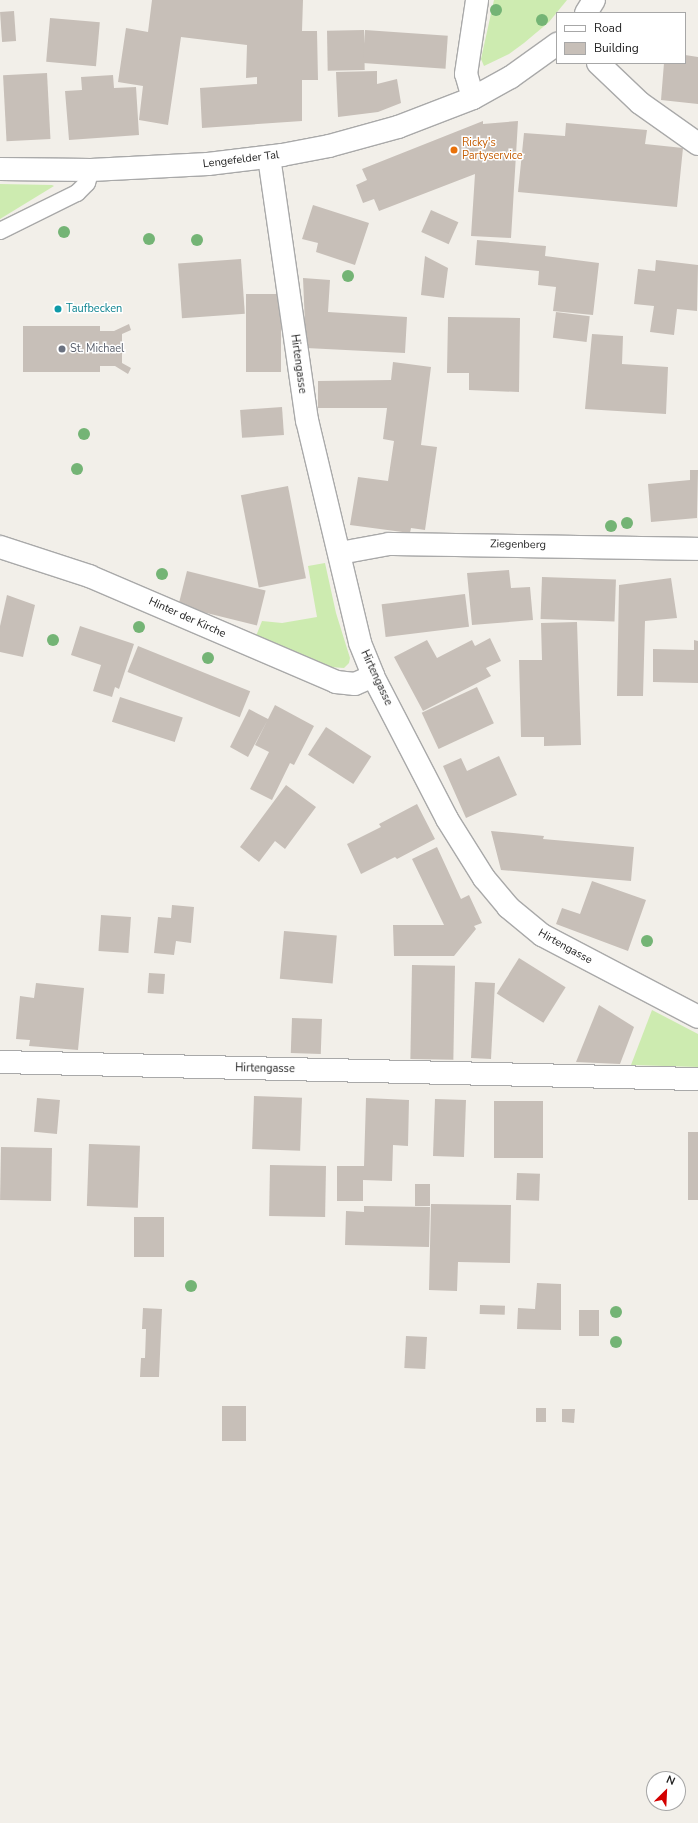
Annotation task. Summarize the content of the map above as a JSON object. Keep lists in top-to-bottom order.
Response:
{
  "streets": {
    "street": [
      "Lengefelder Tal",
      "Hirtengasse",
      "Ziegenberg",
      "Hinter der Kirche"
    ]
  },
  "crossings": [
    ["Lengefelder Tal", "Hirtengasse"],
    ["Hirtengasse", "Ziegenberg"],
    ["Hirtengasse", "Hinter der Kirche"]
  ],
  "places": ["Ricky's Partyservice", "Taufbecken", "St. Michael"],
  "legend": ["Road", "Building"],
  "north": "top right"
}
